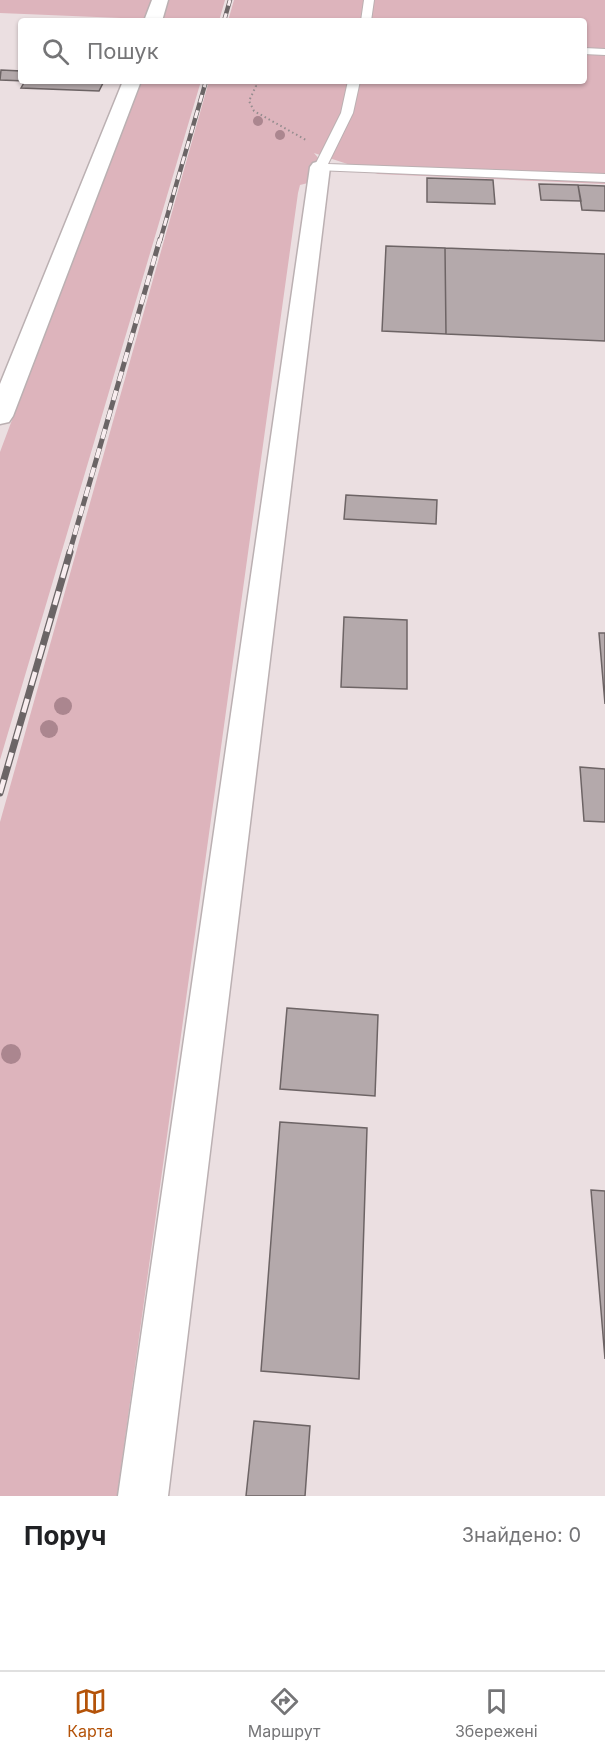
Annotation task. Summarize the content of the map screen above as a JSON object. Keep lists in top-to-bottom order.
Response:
{
  "page": {
    "search": "Пошук",
    "heading": ["Поруч", "Знайдено: 0"],
    "nav": ["Карта", "Маршрут", "Збережені"]
  }
}
